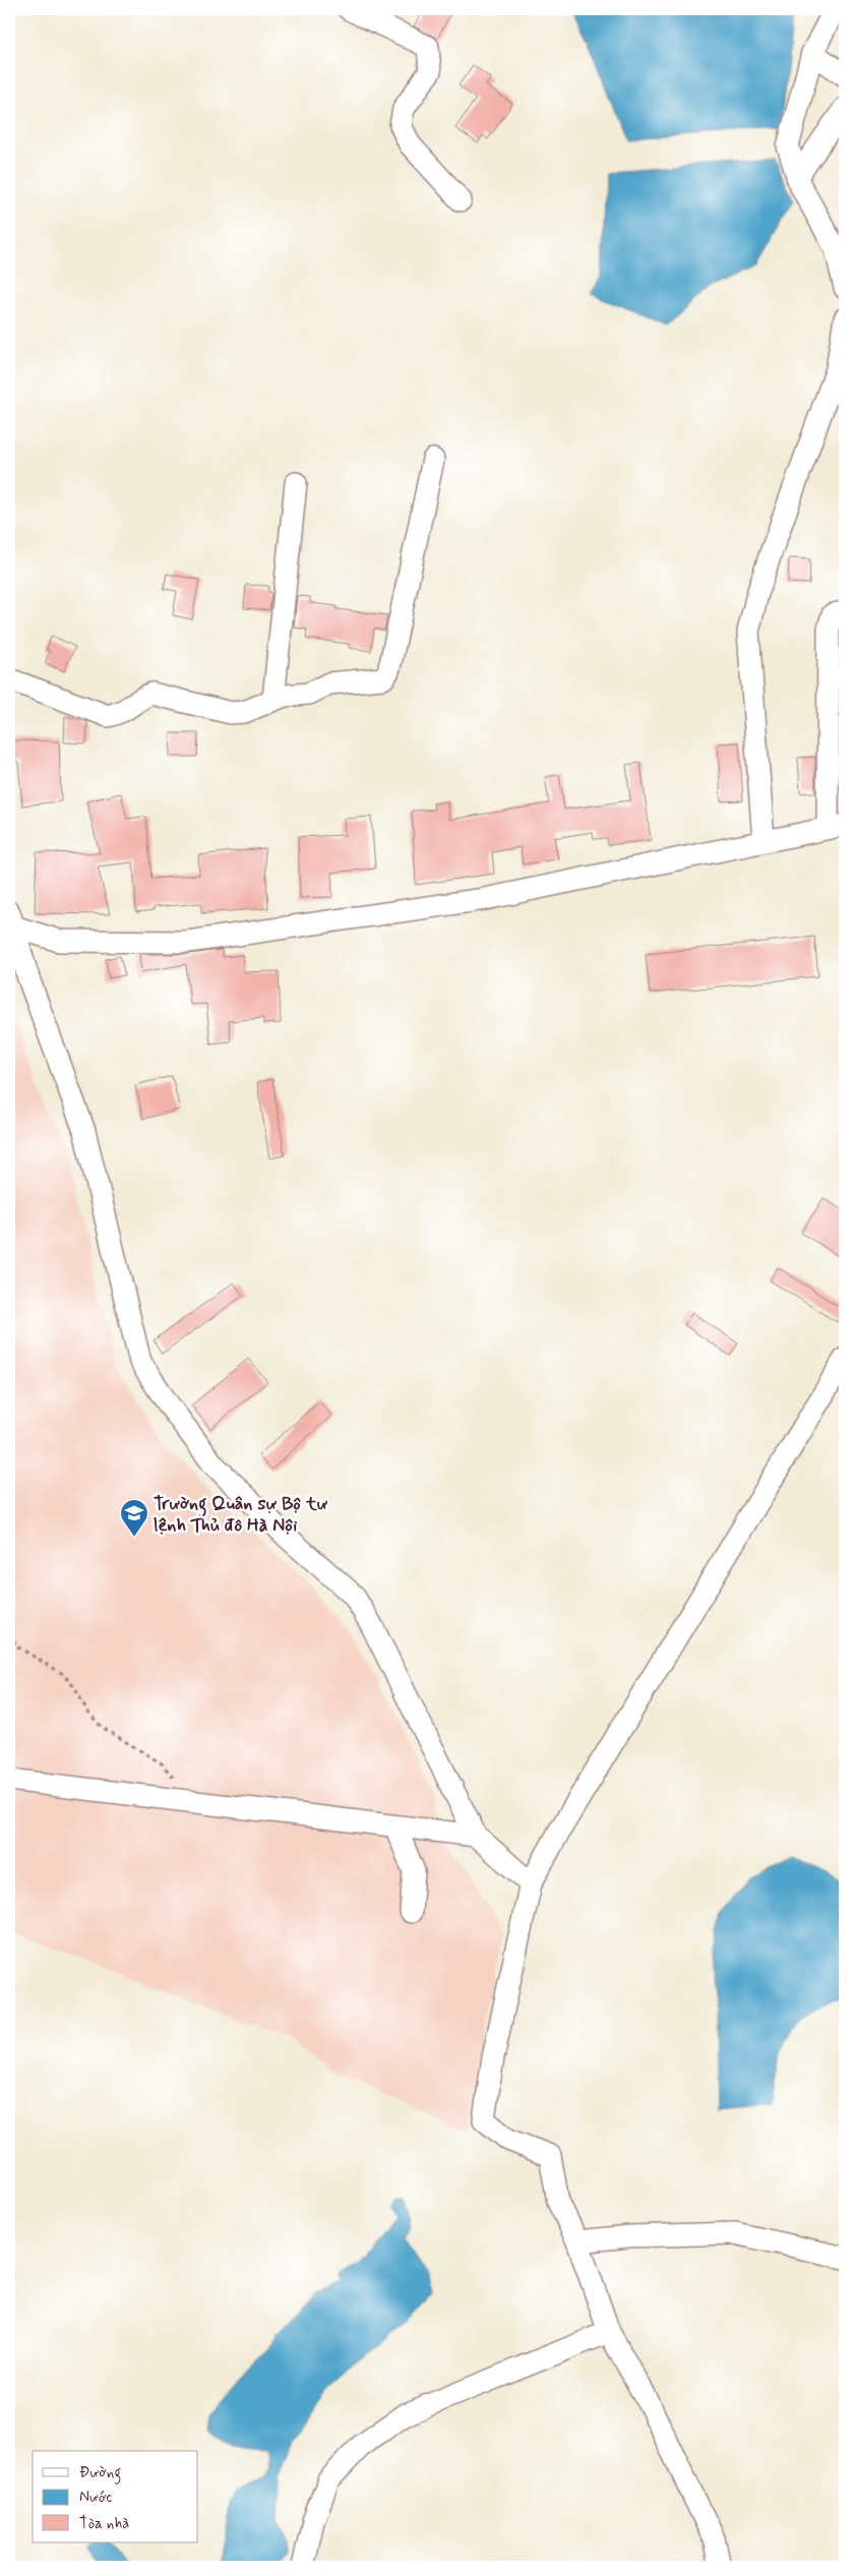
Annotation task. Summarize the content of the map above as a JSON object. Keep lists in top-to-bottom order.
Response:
{
  "places": {
    "school or university": ["Trường Quân sự Bộ tư lệnh Thủ đô Hà Nội"]
  },
  "legend": ["Đường", "Nước", "Tòa nhà"]
}
